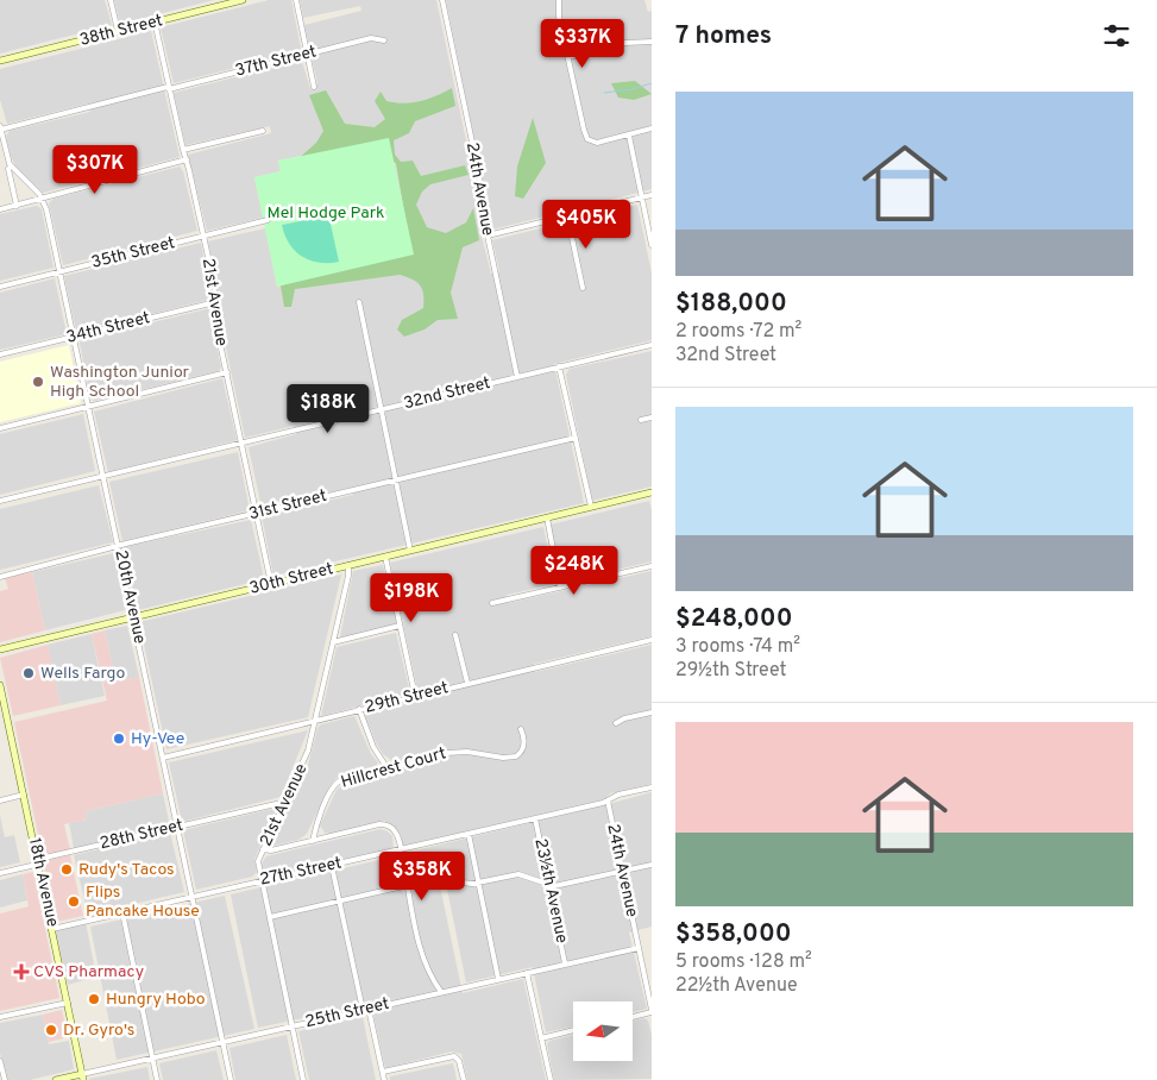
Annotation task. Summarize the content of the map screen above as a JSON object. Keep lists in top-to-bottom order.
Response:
{
  "streets": {
    "street": [
      "38th Street",
      "37th Street",
      "24th Avenue",
      "35th Street",
      "21st Avenue",
      "34th Street",
      "32nd Street",
      "31st Street",
      "30th Street",
      "20th Avenue",
      "29th Street",
      "Hillcrest Court",
      "28th Street",
      "27th Street",
      "18th Avenue",
      "23½th Avenue",
      "25th Street"
    ]
  },
  "crossings": [
    ["38th Street", "21st Avenue"],
    ["37th Street", "21st Avenue"],
    ["37th Street", "20th Avenue"],
    ["24th Avenue", "32nd Street"],
    ["24th Avenue", "27th Street"],
    ["24th Avenue", "25th Street"],
    ["35th Street", "21st Avenue"],
    ["35th Street", "20th Avenue"],
    ["21st Avenue", "34th Street"],
    ["21st Avenue", "32nd Street"],
    ["21st Avenue", "31st Street"],
    ["21st Avenue", "30th Street"],
    ["21st Avenue", "29th Street"],
    ["21st Avenue", "28th Street"],
    ["21st Avenue", "27th Street"],
    ["21st Avenue", "25th Street"],
    ["34th Street", "20th Avenue"],
    ["32nd Street", "20th Avenue"],
    ["31st Street", "20th Avenue"],
    ["30th Street", "20th Avenue"],
    ["20th Avenue", "29th Street"],
    ["20th Avenue", "28th Street"],
    ["20th Avenue", "27th Street"],
    ["20th Avenue", "25th Street"],
    ["28th Street", "18th Avenue"],
    ["27th Street", "18th Avenue"],
    ["27th Street", "23½th Avenue"],
    ["18th Avenue", "25th Street"],
    ["23½th Avenue", "25th Street"]
  ],
  "parks": ["Mel Hodge Park"],
  "places": {
    "other": [
      "Washington Junior High School",
      "Wells Fargo",
      "Hy-Vee",
      "Rudy's Tacos",
      "Flips Pancake House",
      "Hungry Hobo",
      "Dr. Gyro's"
    ],
    "health": ["CVS Pharmacy"]
  },
  "north": "left",
  "page": {
    "heading": "7 homes",
    "price": [
      "$337K",
      "$307K",
      "$405K",
      "$188K",
      "$248K",
      "$198K",
      "$358K"
    ],
    "list": [
      {
        "name": "$188,000",
        "note": "2 rooms · 72 m² · 32nd Street"
      },
      {
        "name": "$248,000",
        "note": "3 rooms · 74 m² · 29½th Street"
      },
      {
        "name": "$358,000",
        "note": "5 rooms · 128 m² · 22½th Avenue"
      }
    ]
  }
}
